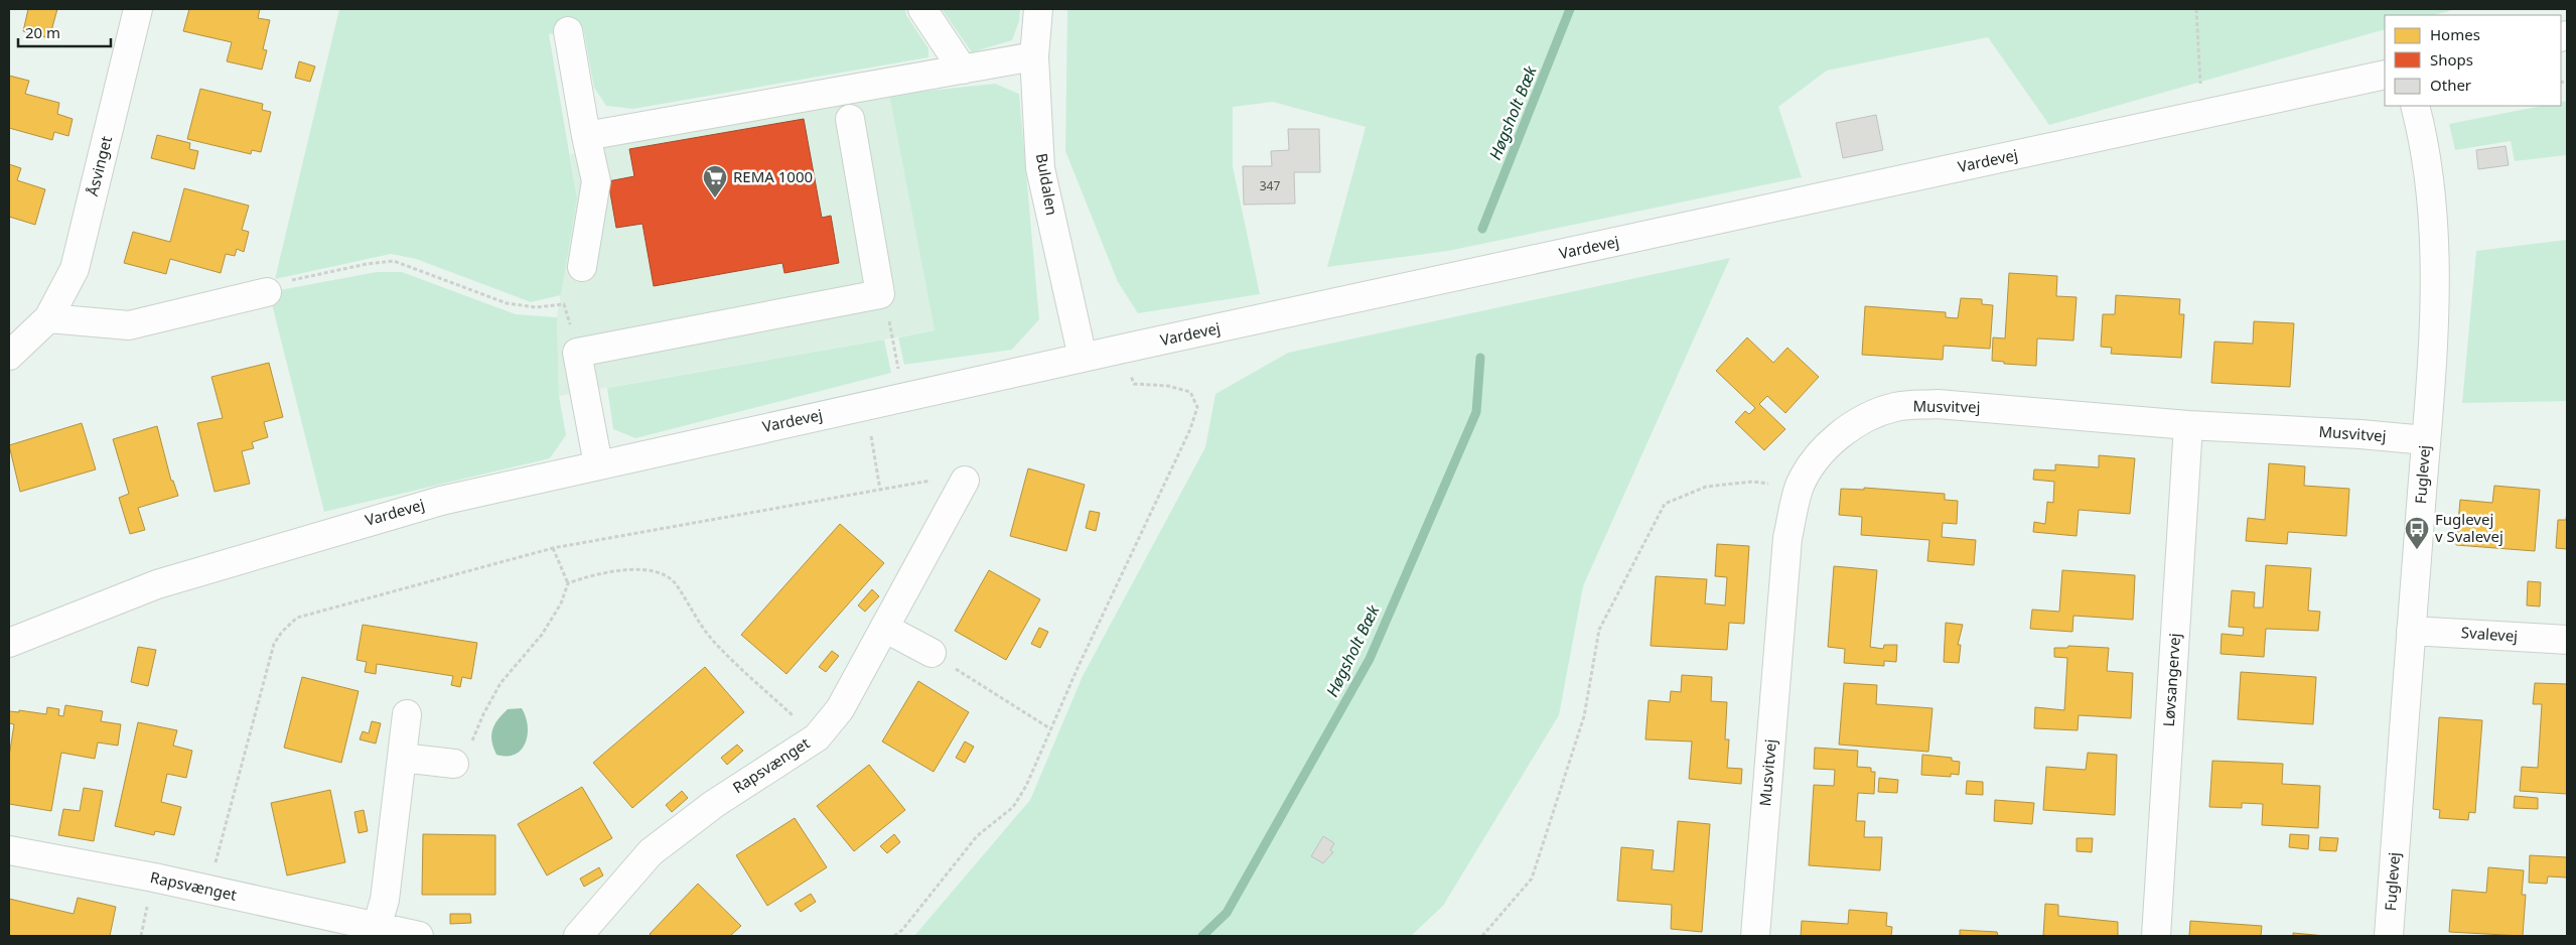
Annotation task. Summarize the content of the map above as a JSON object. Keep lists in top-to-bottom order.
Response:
{
  "streets": {
    "street": [
      "Vardevej",
      "Åsvinget",
      "Buldalen",
      "Musvitvej",
      "Fuglevej",
      "Svalevej",
      "Løvsangervej",
      "Rapsvænget"
    ]
  },
  "crossings": [
    ["Vardevej", "Buldalen"],
    ["Musvitvej", "Fuglevej"],
    ["Musvitvej", "Løvsangervej"],
    ["Fuglevej", "Svalevej"]
  ],
  "water": ["Høgsholt Bæk"],
  "places": {
    "supermarket": ["REMA 1000"],
    "bus stop": ["Fuglevej v Svalevej"]
  },
  "house_numbers": ["347"],
  "legend": ["Homes", "Shops", "Other"],
  "scale_bar": "20 m"
}
